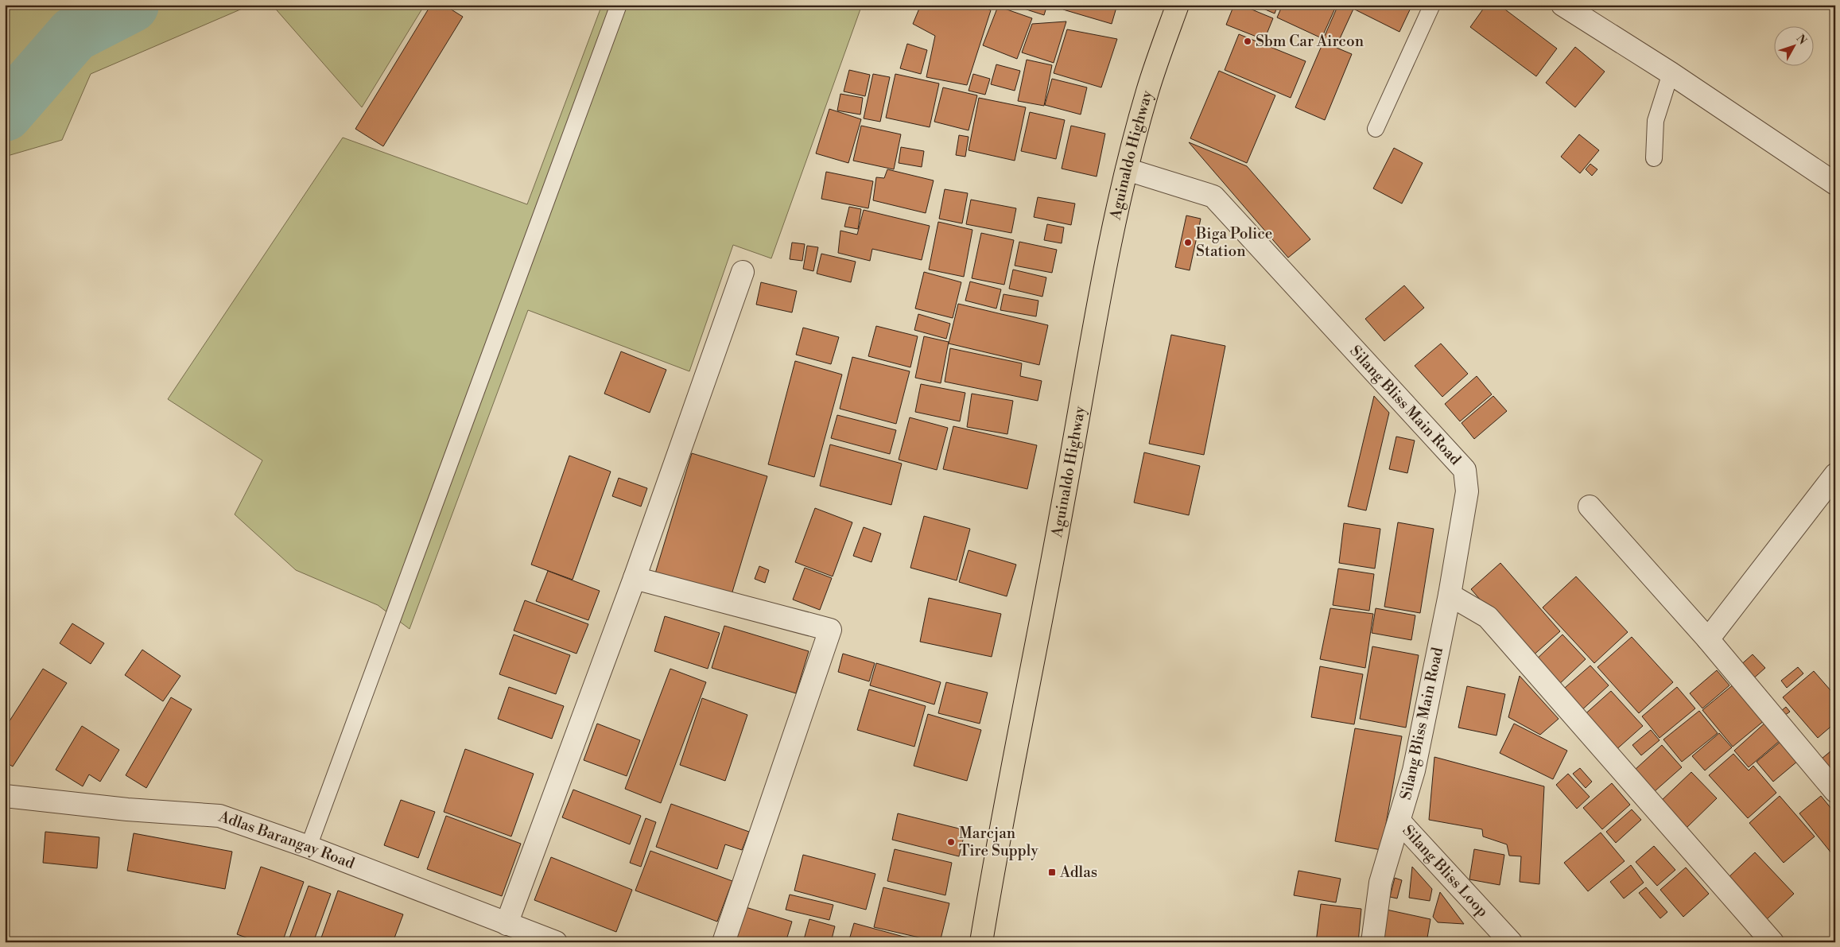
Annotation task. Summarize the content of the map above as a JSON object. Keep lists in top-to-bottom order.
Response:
{
  "streets": {
    "main road": ["Aguinaldo Highway"],
    "street": ["Silang Bliss Main Road", "Adlas Barangay Road", "Silang Bliss Loop"]
  },
  "crossings": [
    ["Aguinaldo Highway", "Silang Bliss Main Road"],
    ["Silang Bliss Main Road", "Silang Bliss Loop"]
  ],
  "places": {
    "other": ["Sbm Car Aircon", "Biga Police Station", "Marcjan Tire Supply"],
    "transit": ["Adlas"]
  },
  "north": "top right"
}
